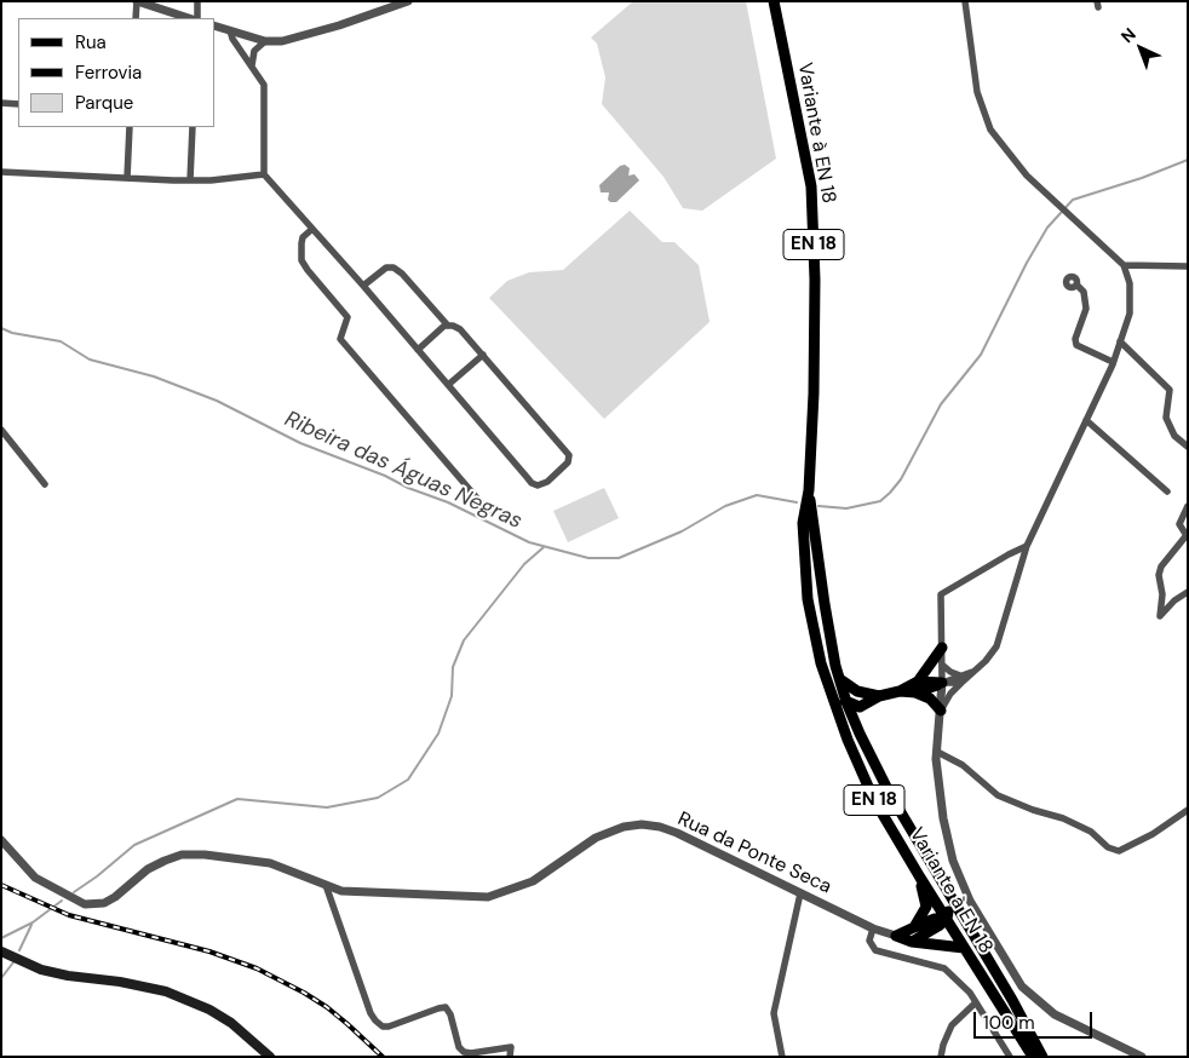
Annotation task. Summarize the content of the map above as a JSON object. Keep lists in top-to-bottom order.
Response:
{
  "streets": {
    "main road": ["Variante à EN 18", "EN 18"],
    "street": ["Rua da Ponte Seca"]
  },
  "water": ["Ribeira das Águas Negras"],
  "legend": ["Rua", "Ferrovia", "Parque"],
  "scale_bar": "100 m",
  "north": "top left"
}
